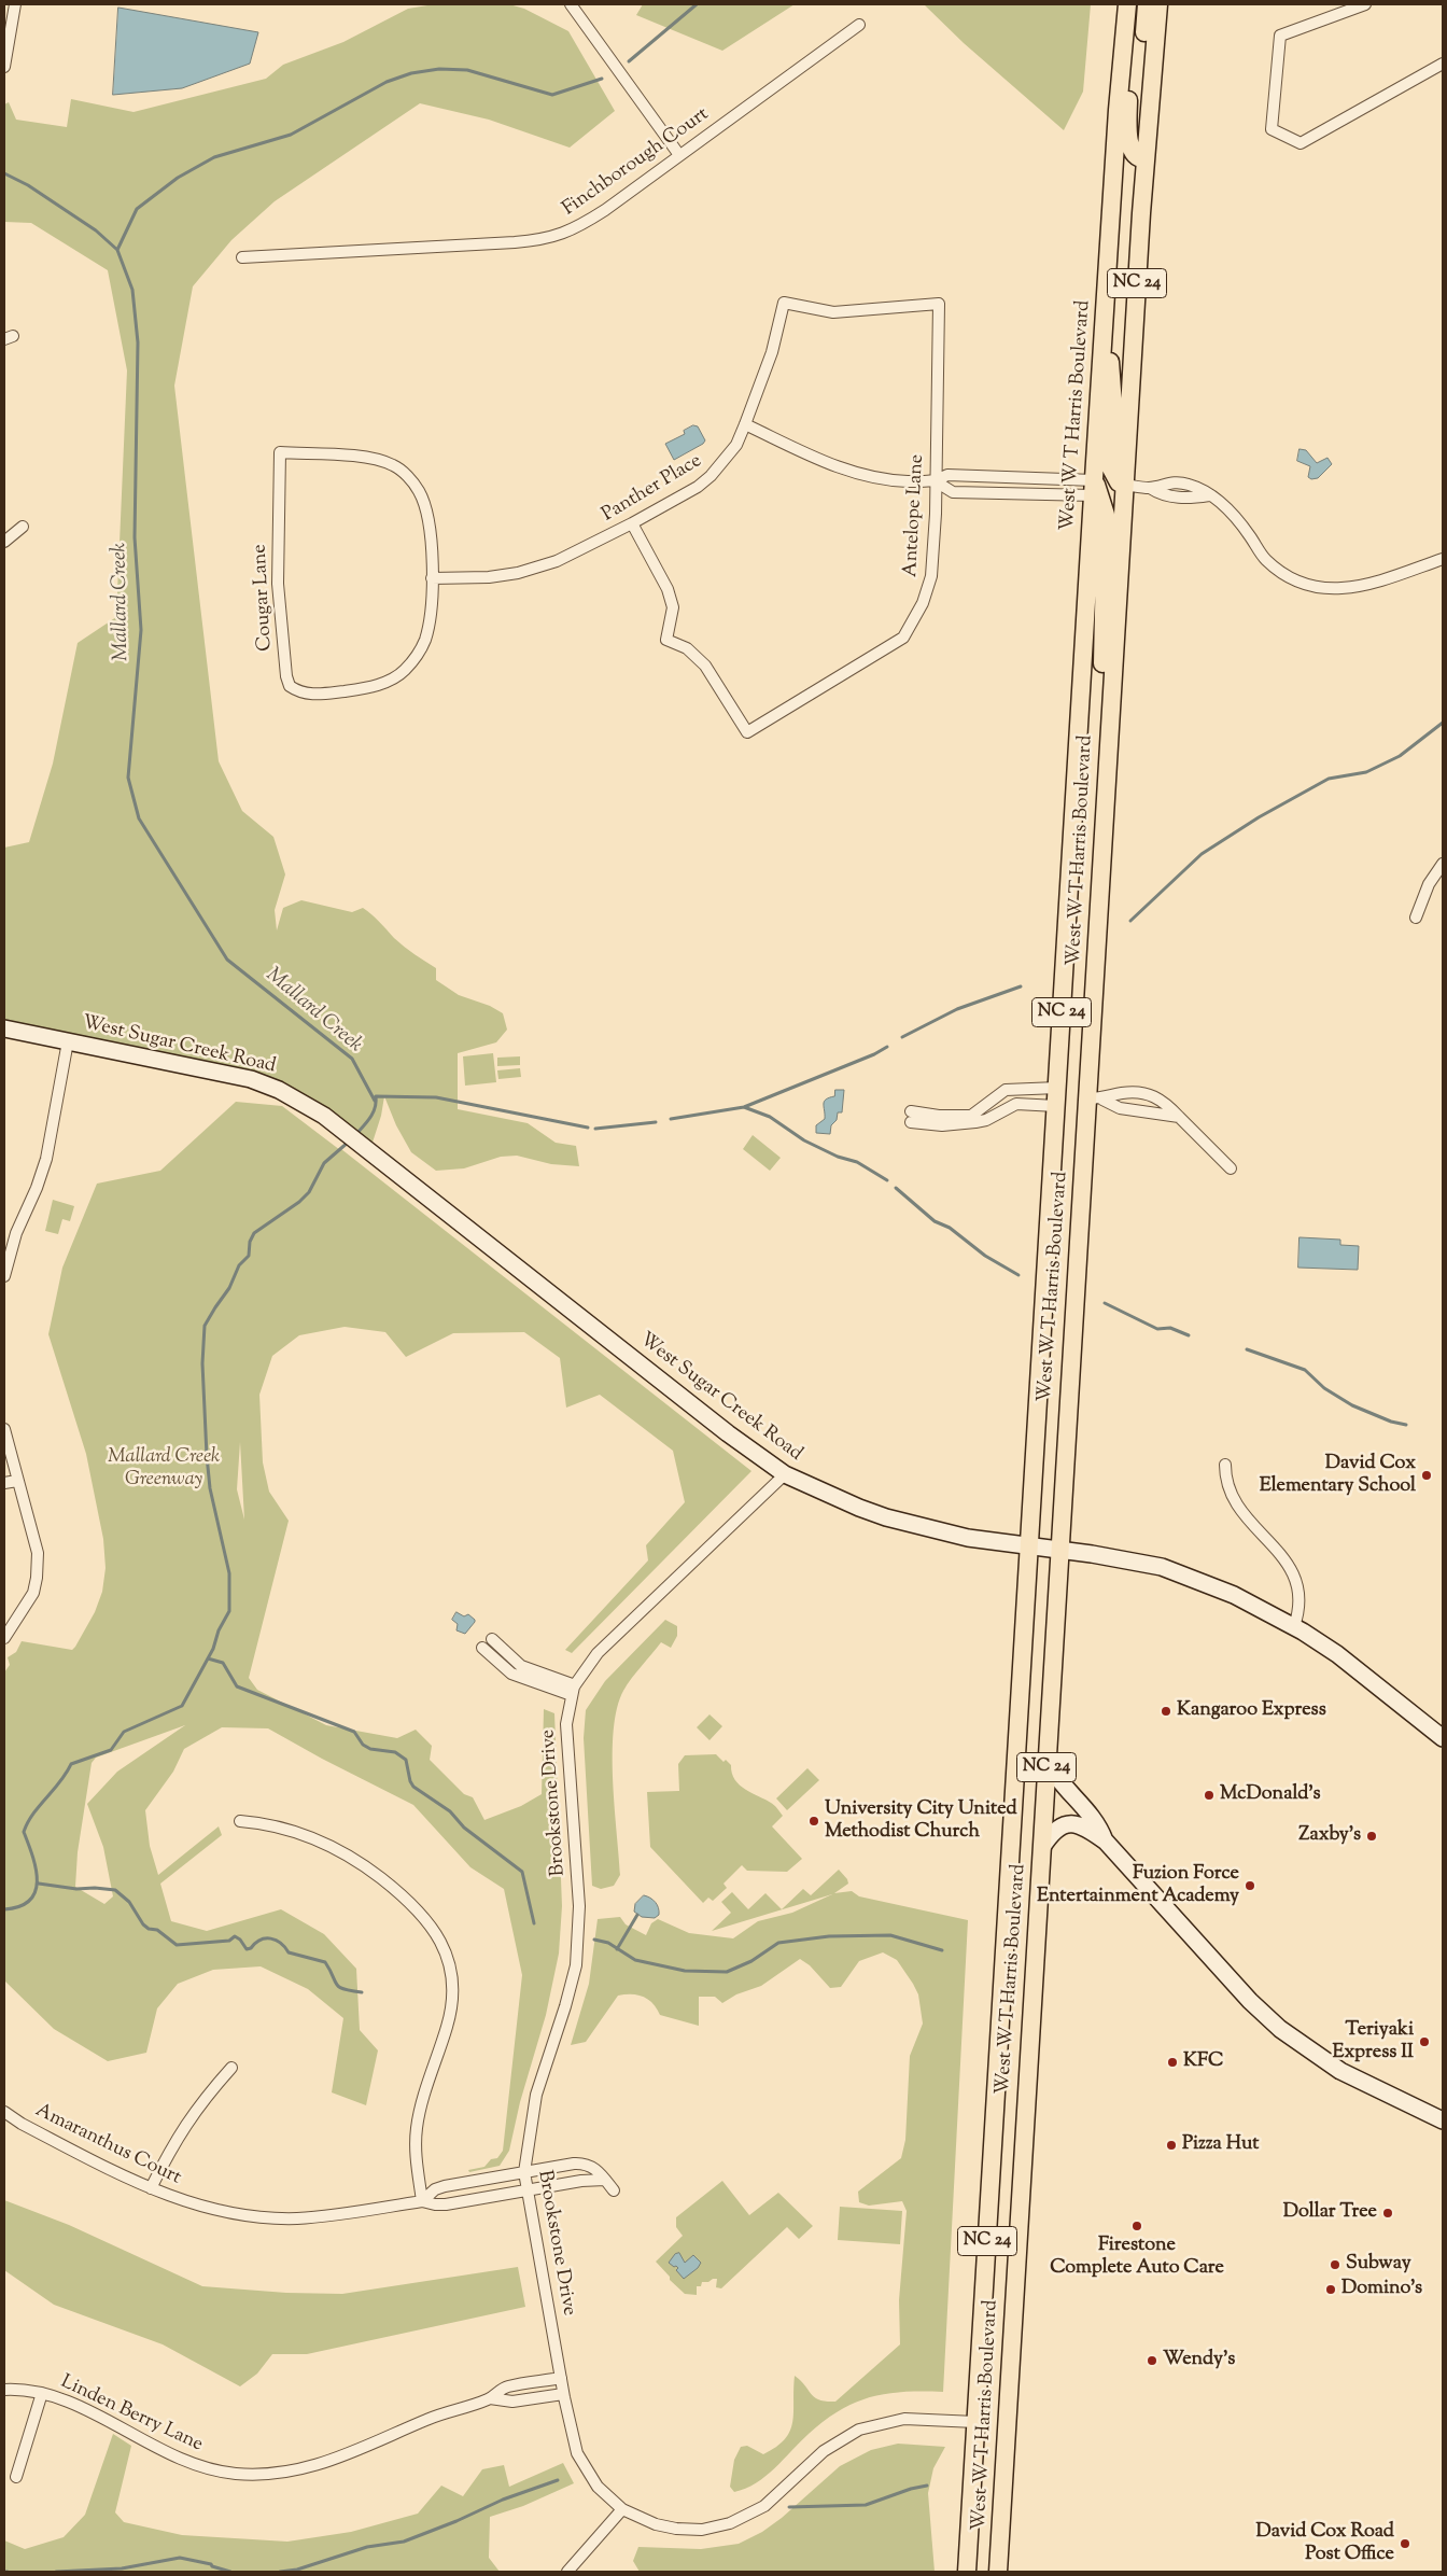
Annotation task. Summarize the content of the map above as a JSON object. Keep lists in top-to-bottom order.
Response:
{
  "streets": {
    "main road": ["NC 24", "West W T Harris Boulevard", "West Sugar Creek Road"],
    "street": [
      "Finchborough Court",
      "Panther Place",
      "Antelope Lane",
      "Cougar Lane",
      "Brookstone Drive",
      "Amaranthus Court",
      "Linden Berry Lane"
    ]
  },
  "crossings": [
    ["West W T Harris Boulevard", "West Sugar Creek Road"],
    ["West W T Harris Boulevard", "Brookstone Drive"],
    ["Panther Place", "Antelope Lane"],
    ["Panther Place", "Cougar Lane"],
    ["West Sugar Creek Road", "Brookstone Drive"],
    ["Brookstone Drive", "Amaranthus Court"],
    ["Brookstone Drive", "Linden Berry Lane"]
  ],
  "water": ["Mallard Creek"],
  "parks": ["Mallard Creek Greenway"],
  "places": [
    "David Cox Elementary School",
    "Kangaroo Express",
    "McDonald's",
    "University City United Methodist Church",
    "Zaxby's",
    "Fuzion Force Entertainment Academy",
    "Teriyaki Express II",
    "KFC",
    "Pizza Hut",
    "Dollar Tree",
    "Firestone Complete Auto Care",
    "Subway",
    "Domino's",
    "Wendy's",
    "David Cox Road Post Office"
  ]
}
